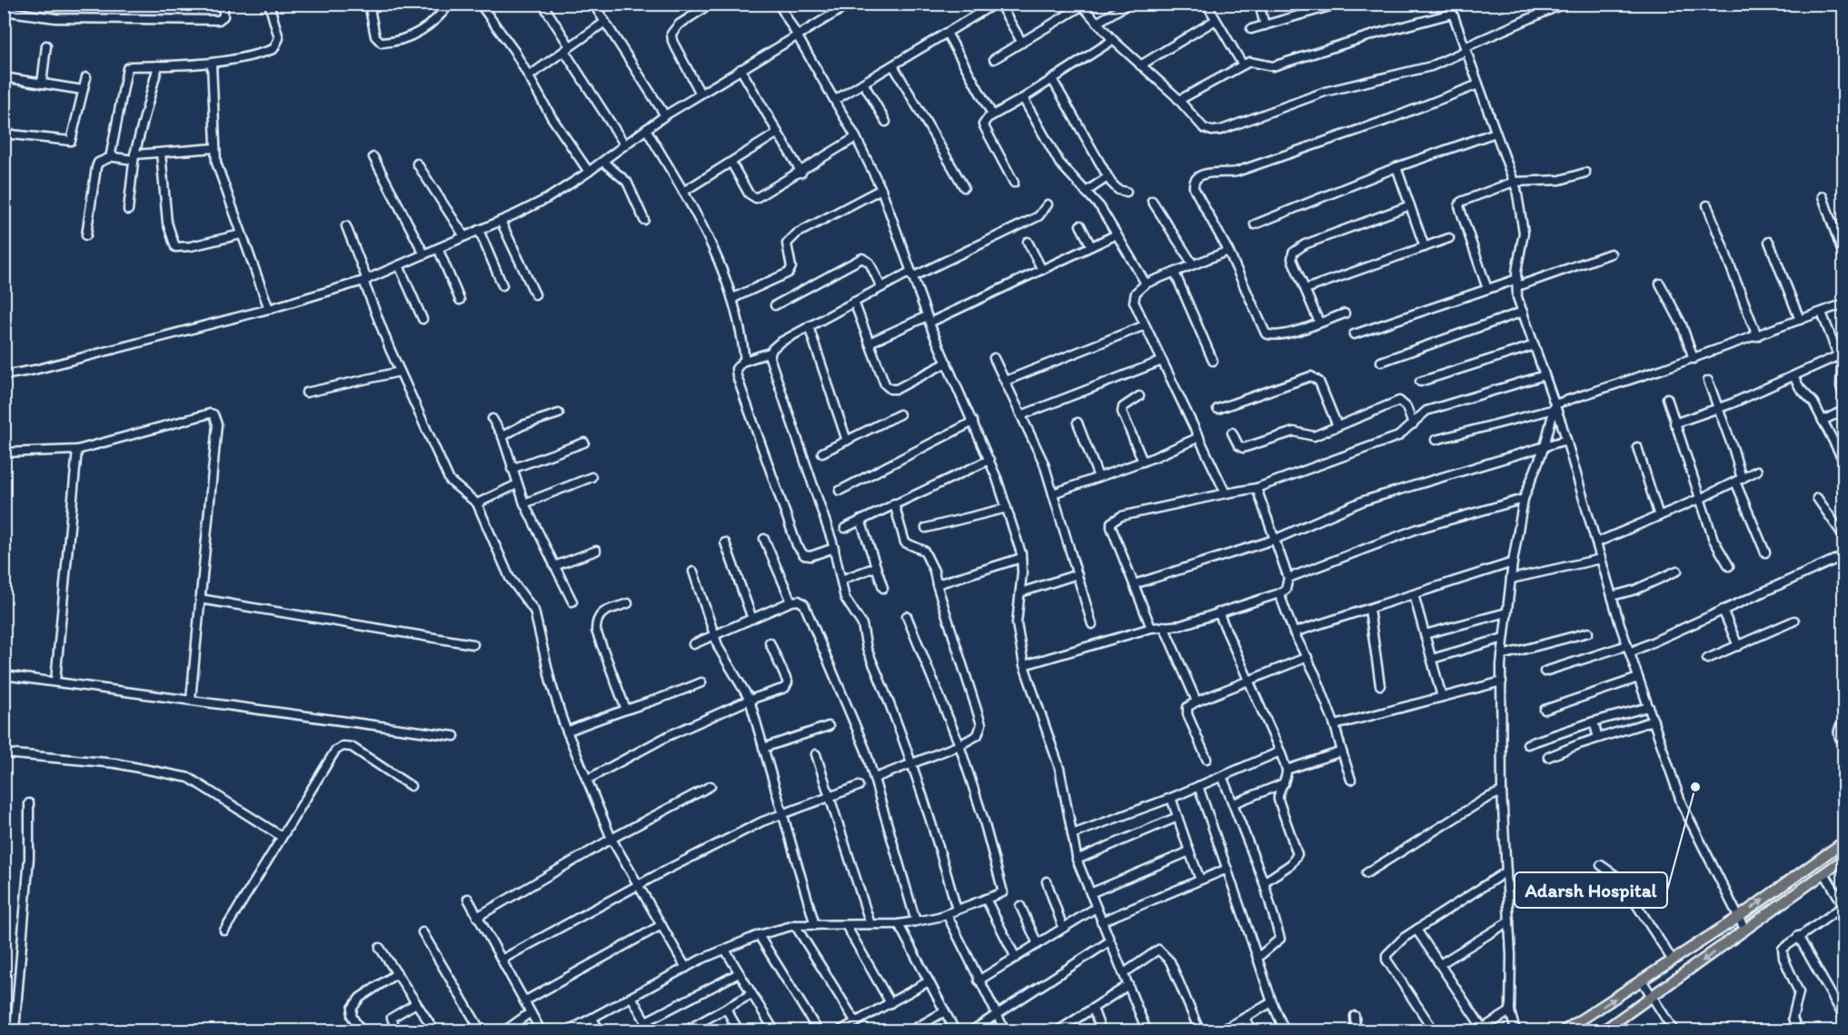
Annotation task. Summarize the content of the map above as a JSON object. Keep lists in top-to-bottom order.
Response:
{
  "places": ["Adarsh Hospital"]
}
